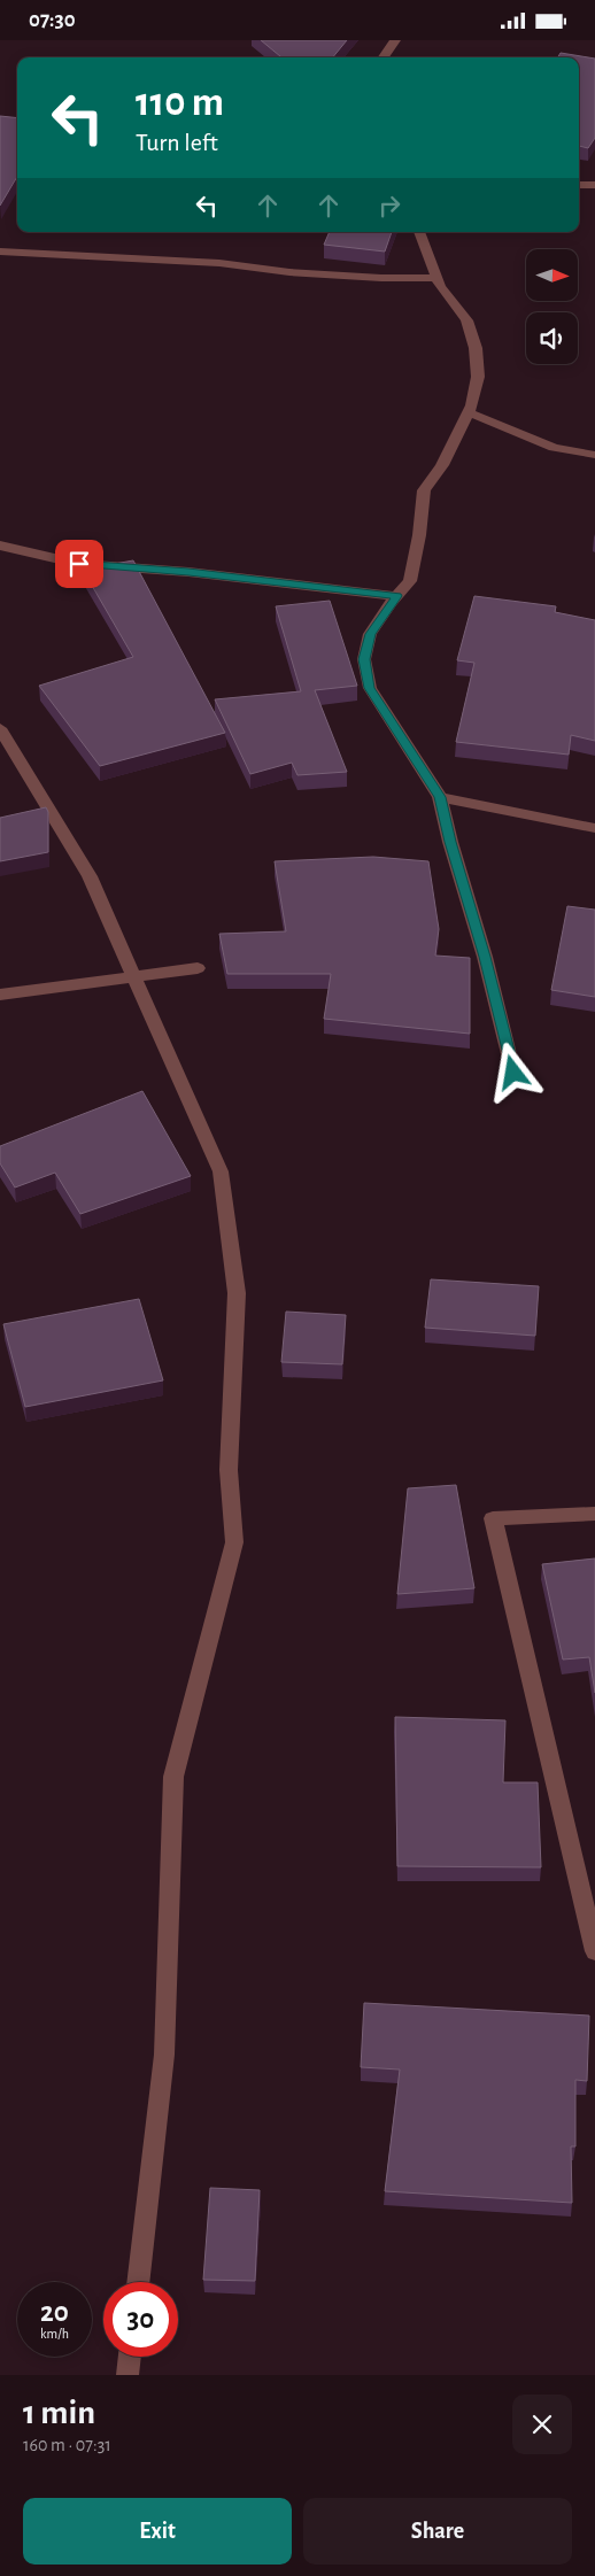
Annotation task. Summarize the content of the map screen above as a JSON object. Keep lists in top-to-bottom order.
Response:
{
  "north": "right",
  "page": {
    "status": "07:30",
    "turn": ["110 m", "Turn left"],
    "speed": "20 km/h",
    "limit": "30",
    "heading": ["1 min", "160 m · 07:31"],
    "buttons": ["Exit", "Share"]
  }
}
